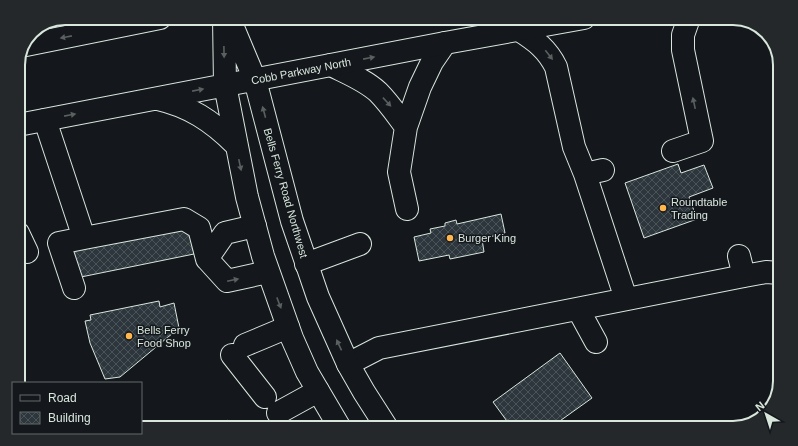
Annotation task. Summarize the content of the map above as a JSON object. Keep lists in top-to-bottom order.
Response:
{
  "streets": {
    "main road": ["Cobb Parkway North", "Bells Ferry Road Northwest"]
  },
  "crossings": [
    ["Cobb Parkway North", "Bells Ferry Road Northwest"]
  ],
  "places": ["Roundtable Trading", "Burger King", "Bells Ferry Food Shop"],
  "legend": ["Road", "Building"],
  "north": "top left"
}
